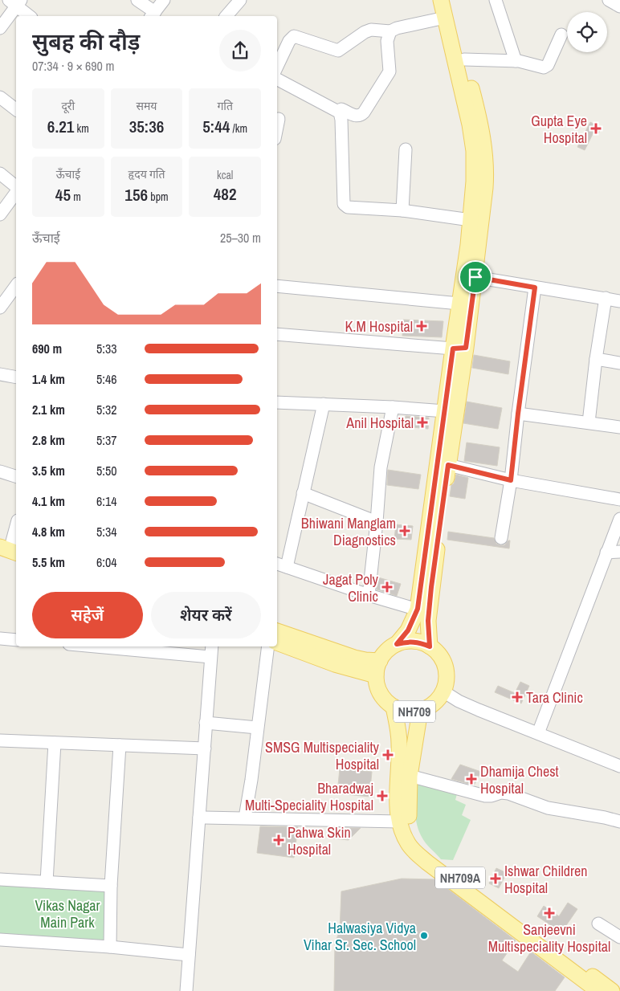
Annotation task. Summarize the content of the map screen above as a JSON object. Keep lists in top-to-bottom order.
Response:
{
  "streets": {
    "main road": ["NH709", "NH709A"]
  },
  "crossings": [
    ["NH709", "NH709A"]
  ],
  "parks": ["Vikas Nagar Main Park"],
  "places": {
    "health": [
      "Gupta Eye Hospital",
      "K.M Hospital",
      "Anil Hospital",
      "Bhiwani Manglam Diagnostics",
      "Jagat Poly Clinic",
      "Tara Clinic",
      "SMSG Multispeciality Hospital",
      "Dhamija Chest Hospital",
      "Bharadwaj Multi-Speciality Hospital",
      "Pahwa Skin Hospital",
      "Ishwar Children Hospital",
      "Sanjeevni Multispeciality Hospital"
    ],
    "other": ["Halwasiya Vidya Vihar Sr. Sec. School"]
  },
  "page": {
    "heading": ["सुबह की दौड़", "07:34 · 9 × 690 m"],
    "stats": [
      ["दूरी", "6.21 km"],
      ["समय", "35:36"],
      ["गति", "5:44 /km"],
      ["ऊँचाई", "45 m"],
      ["हृदय गति", "156 bpm"],
      ["kcal", "482"]
    ],
    "chart": ["ऊँचाई", "25–30 m"],
    "list": [
      {
        "name": "690 m",
        "note": "5:33"
      },
      {
        "name": "1.4 km",
        "note": "5:46"
      },
      {
        "name": "2.1 km",
        "note": "5:32"
      },
      {
        "name": "2.8 km",
        "note": "5:37"
      },
      {
        "name": "3.5 km",
        "note": "5:50"
      },
      {
        "name": "4.1 km",
        "note": "6:14"
      },
      {
        "name": "4.8 km",
        "note": "5:34"
      },
      {
        "name": "5.5 km",
        "note": "6:04"
      }
    ],
    "buttons": ["सहेजें", "शेयर करें"]
  }
}
